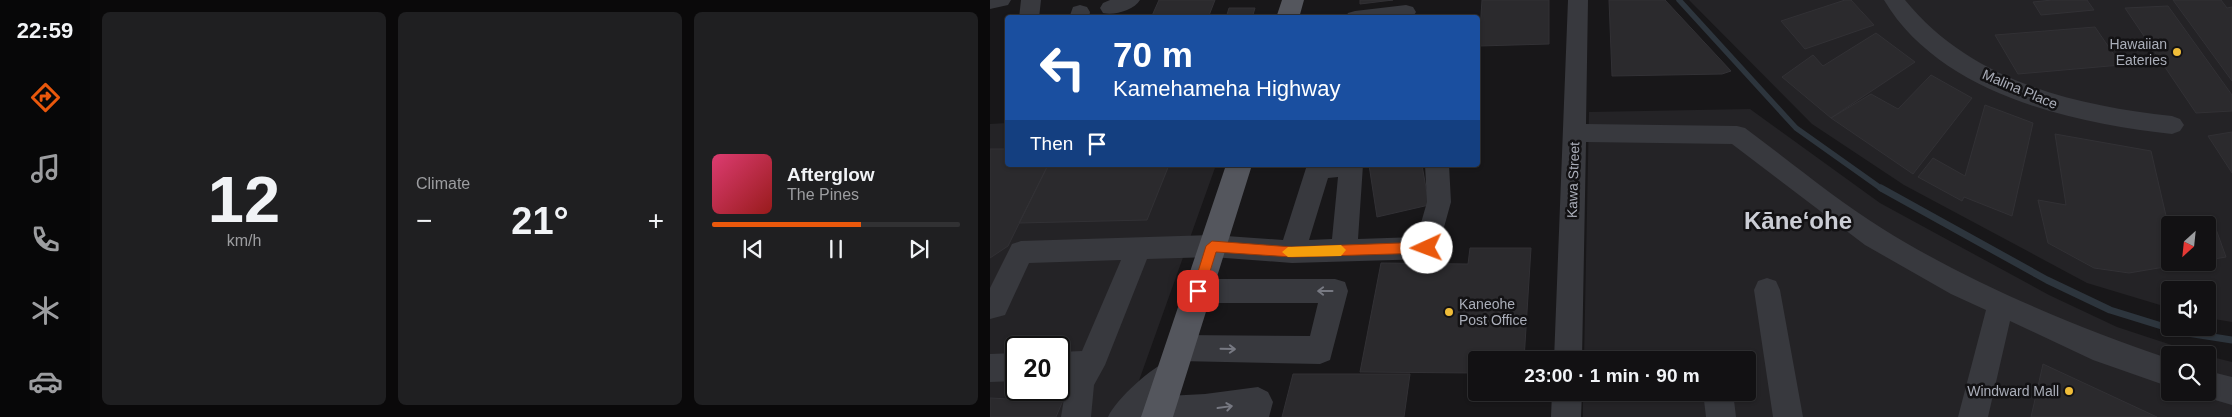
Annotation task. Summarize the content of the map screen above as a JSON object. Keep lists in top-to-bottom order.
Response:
{
  "streets": {
    "street": ["Malina Place", "Kawa Street"]
  },
  "districts": ["Kāneʻohe"],
  "places": ["Hawaiian Eateries", "Kaneohe Post Office", "Windward Mall"],
  "north": "bottom left",
  "page": {
    "tabs": "22:59",
    "tile": [
      ["12", "km/h"],
      "Climate"
    ],
    "turn": ["70 m", "Kamehameha Highway"],
    "then": "Then",
    "song": ["Afterglow", "The Pines"],
    "heat": ["−", "21°", "+"],
    "limit": "20",
    "trip": "23:00 · 1 min · 90 m"
  }
}
